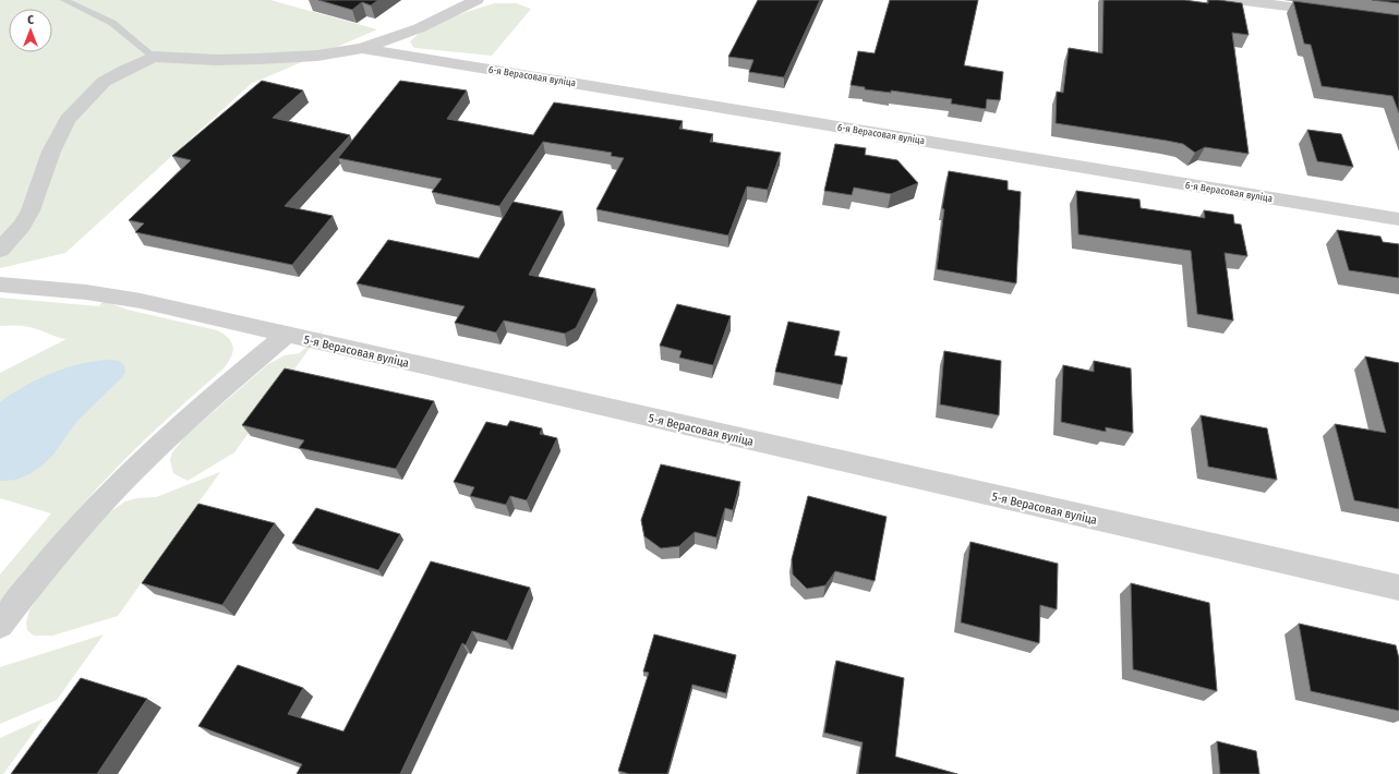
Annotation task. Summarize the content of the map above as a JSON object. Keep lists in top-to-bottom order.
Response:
{
  "streets": {
    "street": ["6-я Верасовая вуліца", "5-я Верасовая вуліца"]
  },
  "north": "top"
}
